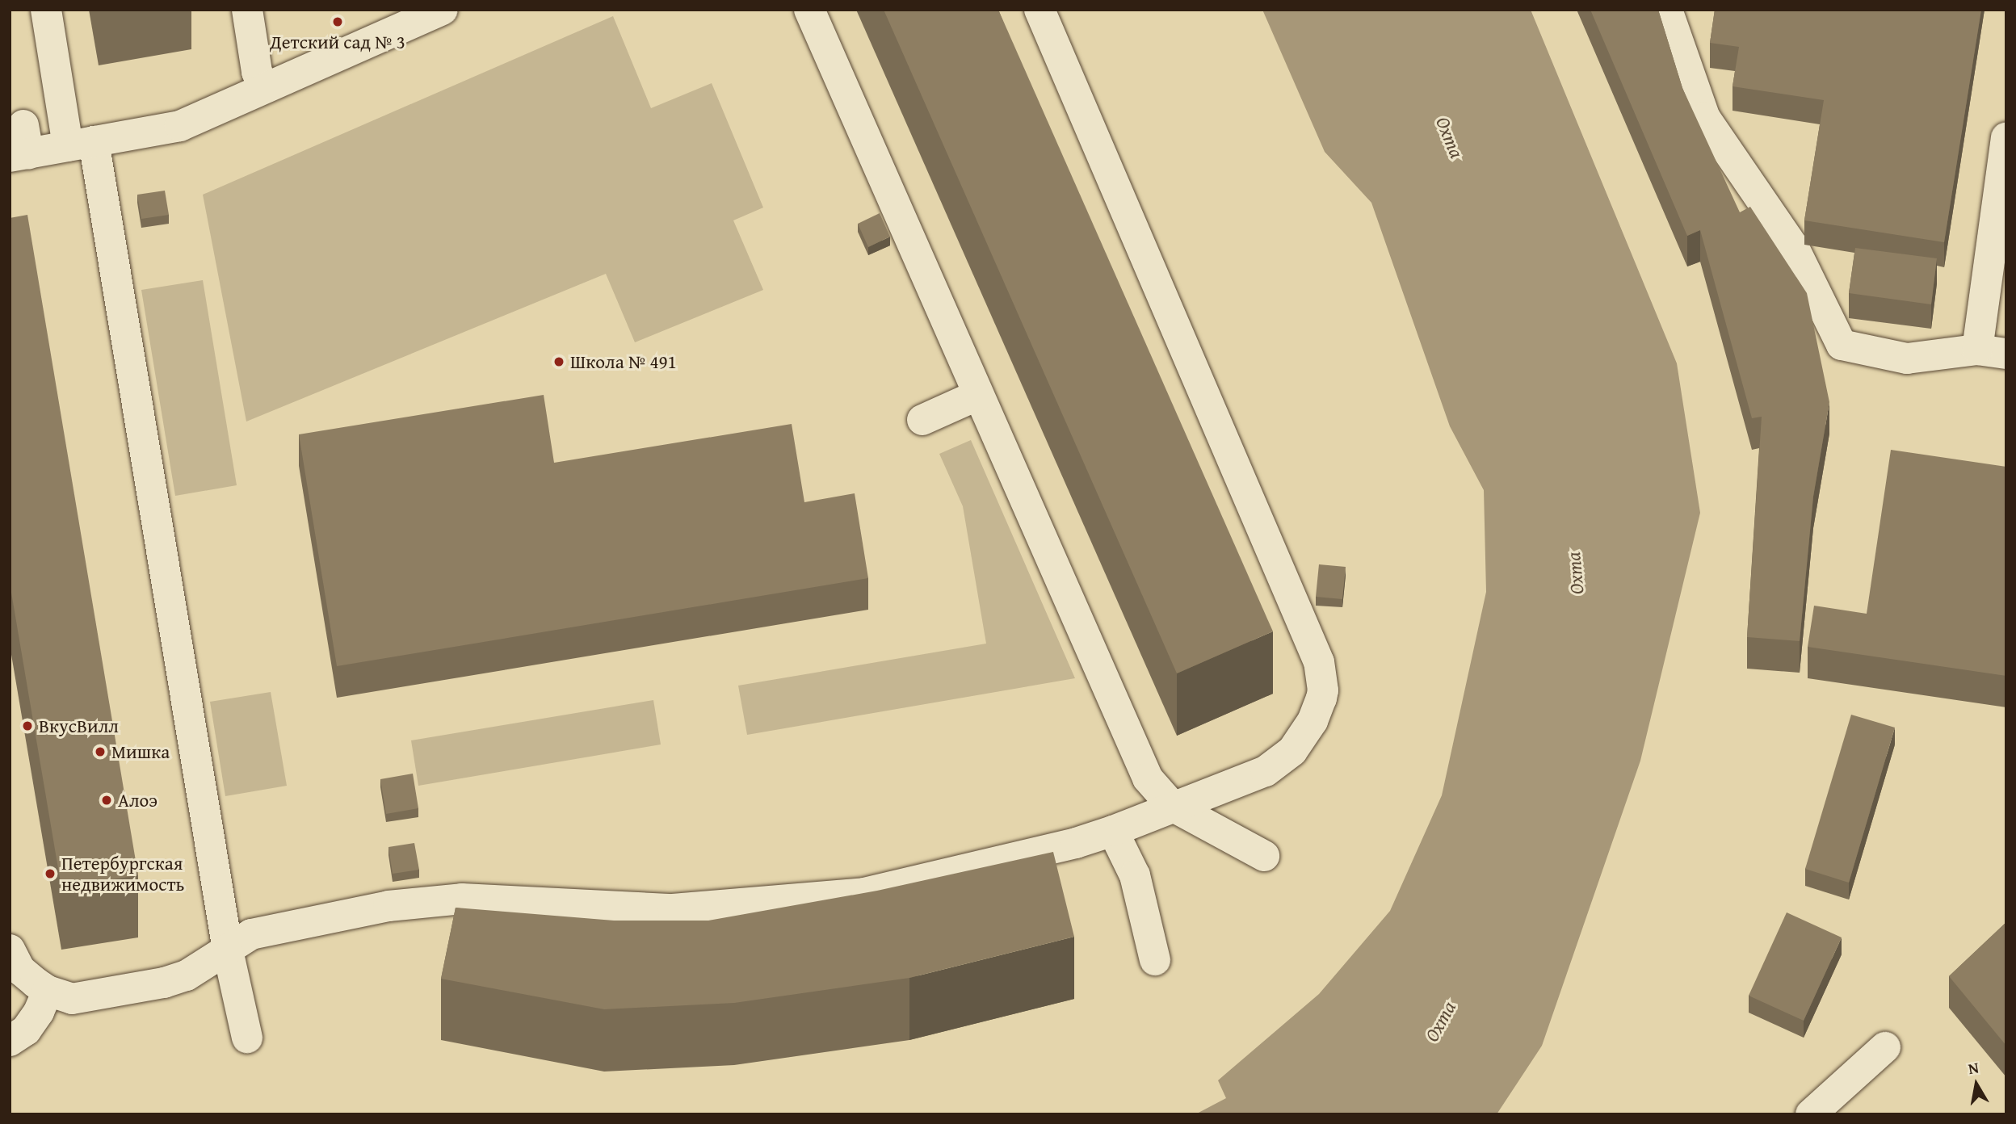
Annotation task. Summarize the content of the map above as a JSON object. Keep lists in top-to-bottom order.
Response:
{
  "water": ["Охта"],
  "places": [
    "Детский сад № 3",
    "Школа № 491",
    "ВкусВилл",
    "Мишка",
    "Алоэ",
    "Петербургская недвижимость"
  ],
  "north": "top"
}
